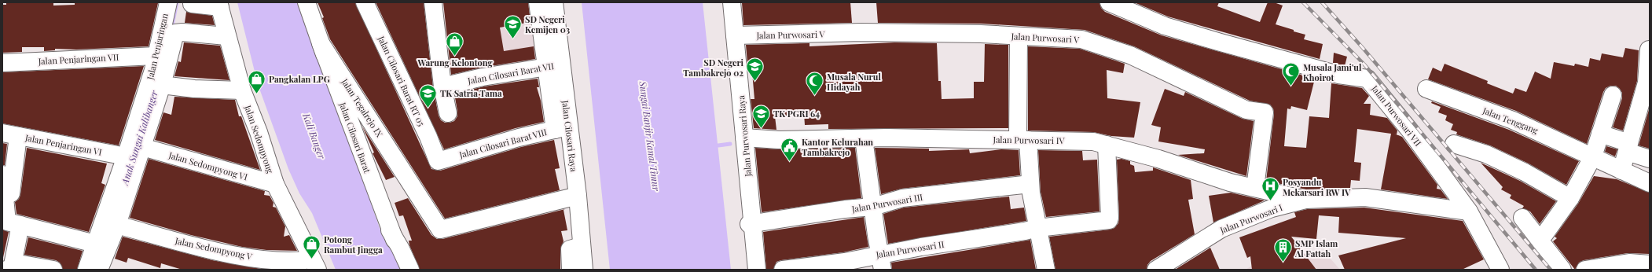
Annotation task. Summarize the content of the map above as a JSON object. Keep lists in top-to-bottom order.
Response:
{
  "streets": {
    "street": [
      "Jalan Purwosari V",
      "Jalan Penjaringan",
      "Jalan Penjaringan VII",
      "Jalan Cilosari Barat VII",
      "Jalan Cilosari Barat RT 05",
      "Jalan Tegalrejo IX",
      "Jalan Purwosari VII",
      "Jalan Tenggang",
      "Jalan Cilosari Raya",
      "Jalan Purwosari Raya",
      "Jalan Cilosari Barat",
      "Jalan Sedompyong",
      "Jalan Purwosari IV",
      "Jalan Cilosari Barat VIII",
      "Jalan Penjaringan VI",
      "Jalan Sedompyong VI",
      "Jalan Purwosari III",
      "Jalan Purwosari I",
      "Jalan Sedompyong V",
      "Jalan Purwosari II"
    ]
  },
  "crossings": [
    ["Jalan Purwosari V", "Jalan Purwosari Raya"],
    ["Jalan Purwosari V", "Jalan Purwosari IV"],
    ["Jalan Penjaringan", "Jalan Penjaringan VII"],
    ["Jalan Penjaringan", "Jalan Sedompyong"],
    ["Jalan Penjaringan", "Jalan Penjaringan VI"],
    ["Jalan Penjaringan", "Jalan Sedompyong VI"],
    ["Jalan Penjaringan", "Jalan Sedompyong V"],
    ["Jalan Cilosari Barat VII", "Jalan Cilosari Raya"],
    ["Jalan Cilosari Barat RT 05", "Jalan Cilosari Barat VIII"],
    ["Jalan Tegalrejo IX", "Jalan Cilosari Raya"],
    ["Jalan Tegalrejo IX", "Jalan Cilosari Barat"],
    ["Jalan Purwosari VII", "Jalan Purwosari I"],
    ["Jalan Cilosari Raya", "Jalan Cilosari Barat VIII"],
    ["Jalan Purwosari Raya", "Jalan Purwosari IV"],
    ["Jalan Purwosari Raya", "Jalan Purwosari III"],
    ["Jalan Sedompyong", "Jalan Sedompyong VI"],
    ["Jalan Sedompyong", "Jalan Sedompyong V"],
    ["Jalan Purwosari IV", "Jalan Purwosari I"],
    ["Jalan Purwosari IV", "Jalan Purwosari II"]
  ],
  "water": ["Kali Banger", "Sungai Banjir Kanal Timur", "Anak Sungai Kalibanger"],
  "places": {
    "school or university": [
      "SD Negeri Kemijen 03",
      "SD Negeri Tambakrejo 02",
      "TK Satria Tama",
      "TK PGRI 64"
    ],
    "shop": ["Warung Kelontong", "Pangkalan LPG", "Potong Rambut Jingga"],
    "mosque": ["Musala Jami'ul Khoirot", "Musala Nurul Hidayah"],
    "public building": ["Kantor Kelurahan Tambakrejo"],
    "hospital": ["Posyandu Mekarsari RW IV"],
    "building": ["SMP Islam Al Fattah"]
  }
}
